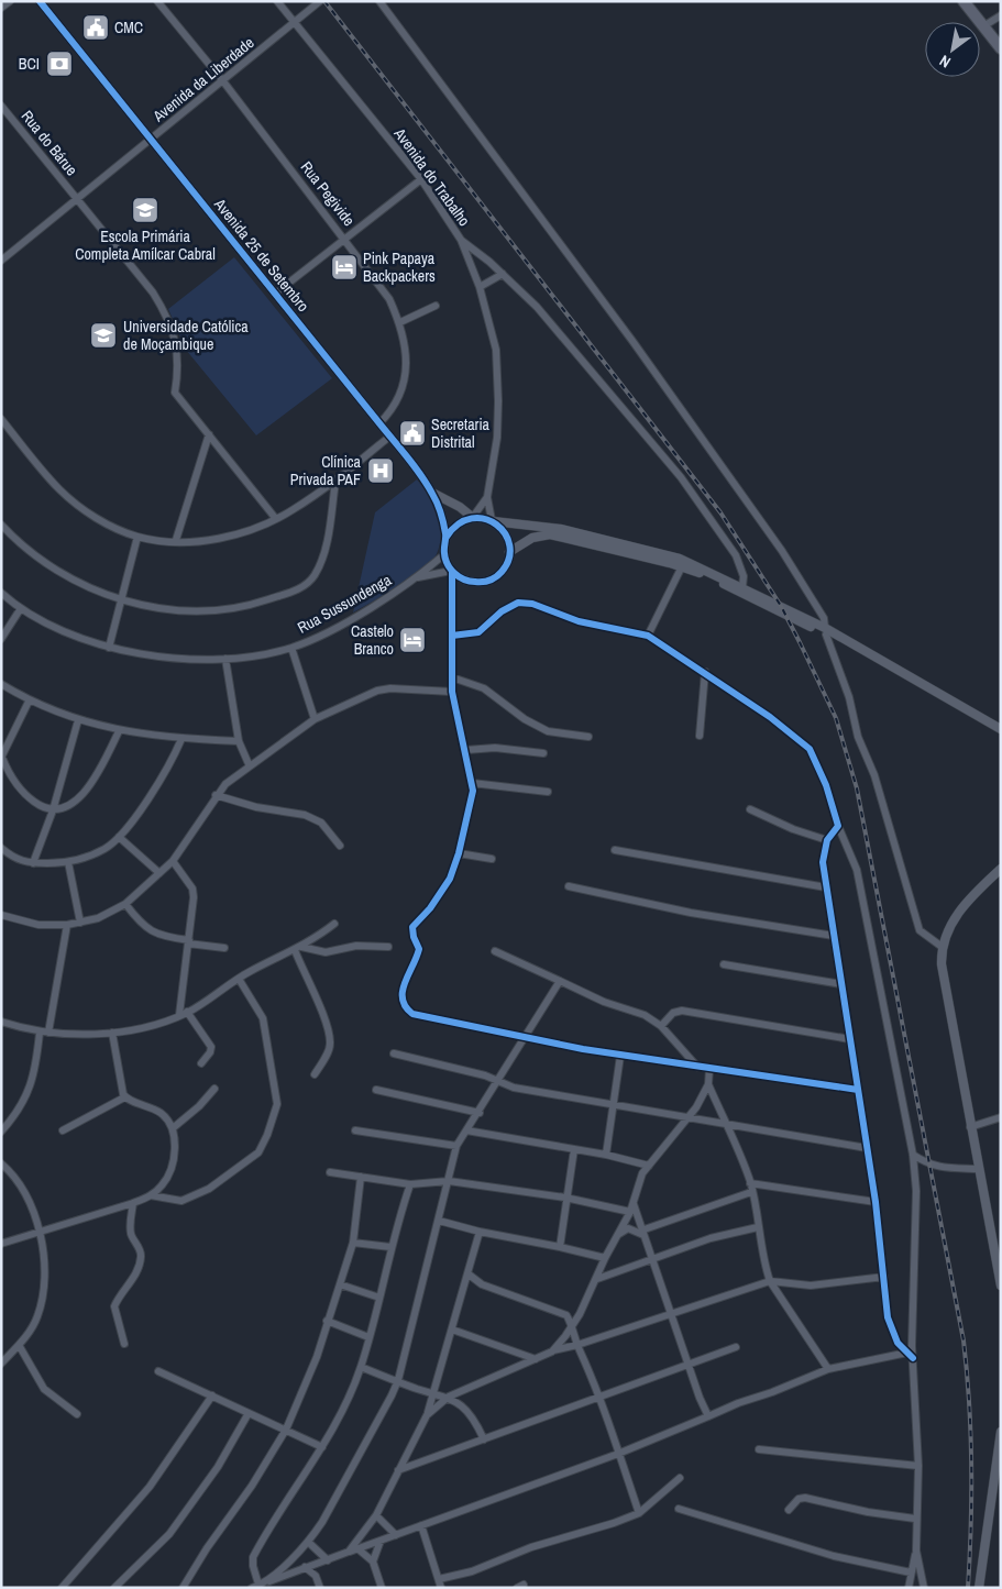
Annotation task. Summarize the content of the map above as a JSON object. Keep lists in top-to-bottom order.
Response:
{
  "streets": {
    "street": [
      "Avenida da Liberdade",
      "Rua do Bárue",
      "Avenida do Trabalho",
      "Rua Pegivide",
      "Avenida 25 de Setembro",
      "Rua Sussundenga"
    ]
  },
  "crossings": [
    ["Avenida da Liberdade", "Rua do Bárue"],
    ["Avenida da Liberdade", "Avenida do Trabalho"],
    ["Avenida da Liberdade", "Rua Pegivide"],
    ["Avenida da Liberdade", "Avenida 25 de Setembro"],
    ["Avenida do Trabalho", "Avenida 25 de Setembro"],
    ["Avenida do Trabalho", "Rua Sussundenga"],
    ["Rua Pegivide", "Avenida 25 de Setembro"],
    ["Avenida 25 de Setembro", "Rua Sussundenga"]
  ],
  "places": {
    "public building": ["CMC", "Secretaria Distrital"],
    "bank": ["BCI"],
    "school or university": ["Escola Primária Completa Amílcar Cabral", "Universidade Católica de Moçambique"],
    "hotel": ["Pink Papaya Backpackers", "Castelo Branco"],
    "hospital": ["Clínica Privada PAF"]
  },
  "north": "bottom left"
}
